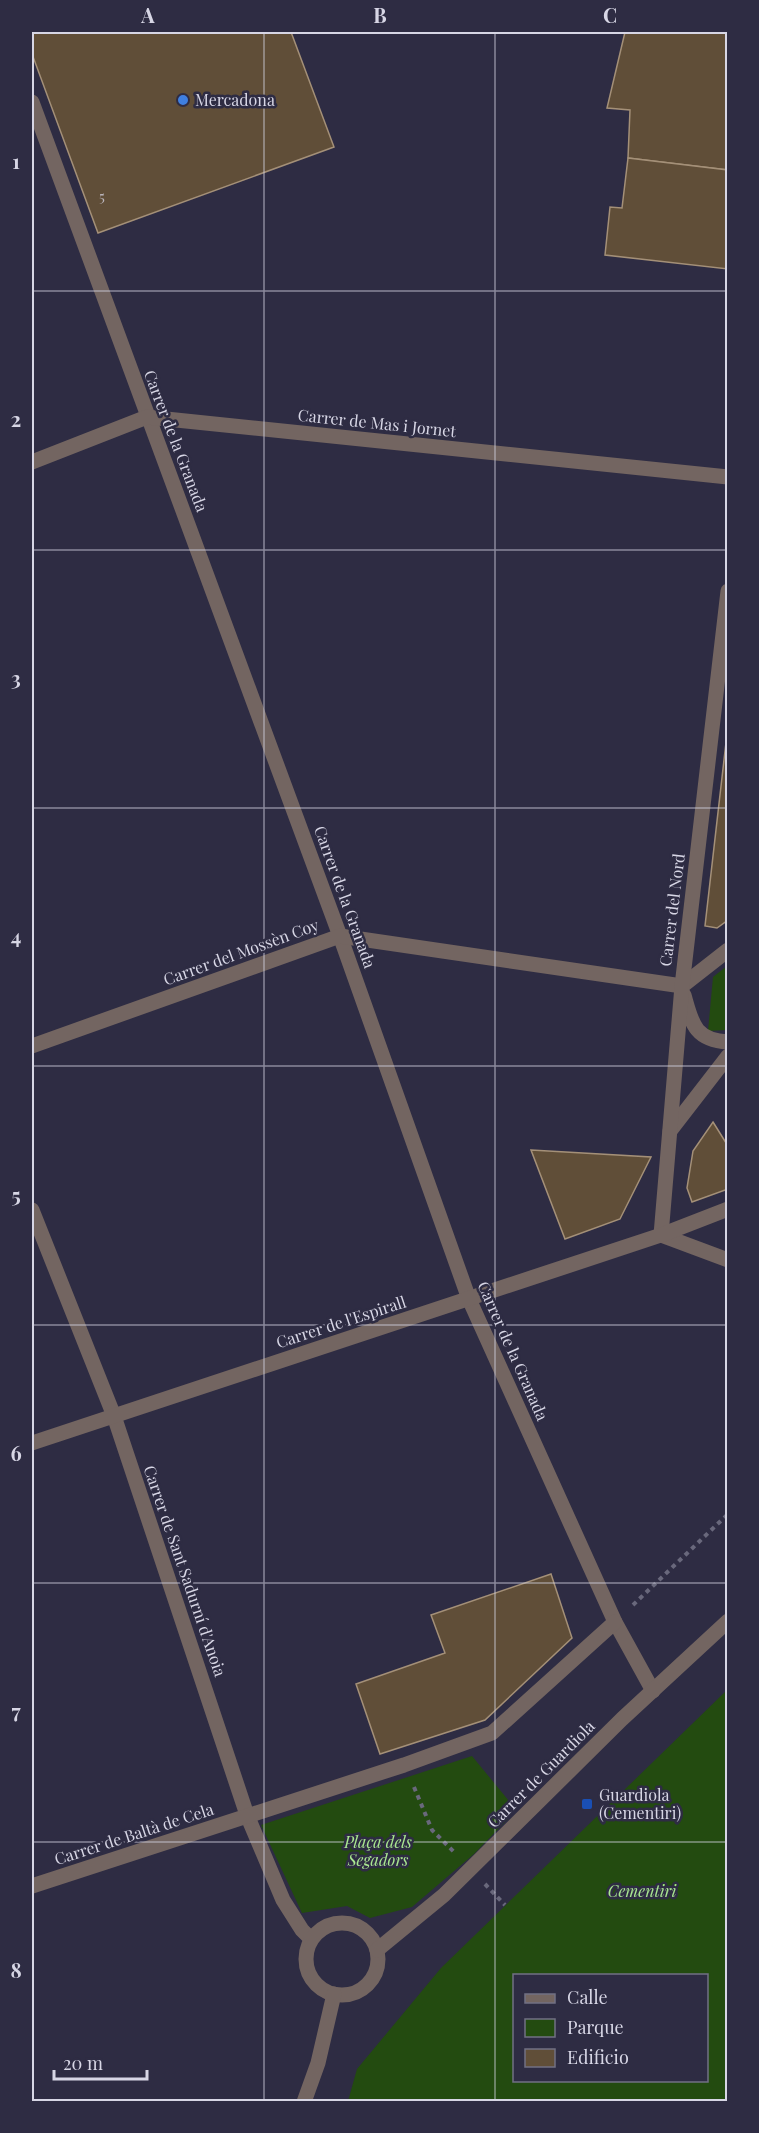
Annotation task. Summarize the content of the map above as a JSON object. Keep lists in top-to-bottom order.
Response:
{
  "streets": {
    "street": [
      "Carrer de Mas i Jornet",
      "Carrer de la Granada",
      "Carrer del Nord",
      "Carrer del Mossèn Coy",
      "Carrer de l'Espirall",
      "Carrer de Sant Sadurní d'Anoia",
      "Carrer de Guardiola",
      "Carrer de Baltà de Cela"
    ]
  },
  "crossings": [
    ["Carrer de Mas i Jornet", "Carrer de la Granada"],
    ["Carrer de la Granada", "Carrer del Mossèn Coy"],
    ["Carrer de la Granada", "Carrer de l'Espirall"],
    ["Carrer de la Granada", "Carrer de Guardiola"],
    ["Carrer de la Granada", "Carrer de Baltà de Cela"],
    ["Carrer del Nord", "Carrer del Mossèn Coy"],
    ["Carrer del Nord", "Carrer de l'Espirall"],
    ["Carrer de l'Espirall", "Carrer de Sant Sadurní d'Anoia"],
    ["Carrer de Sant Sadurní d'Anoia", "Carrer de Guardiola"],
    ["Carrer de Sant Sadurní d'Anoia", "Carrer de Baltà de Cela"]
  ],
  "parks": ["Plaça dels Segadors", "Cementiri"],
  "places": {
    "other": ["Mercadona"],
    "transit": ["Guardiola (Cementiri)"]
  },
  "house_numbers": ["5"],
  "legend": ["Calle", "Parque", "Edificio"],
  "scale_bar": "20 m",
  "grid": {
    "columns": ["A", "B", "C"],
    "rows": [
      "1",
      "2",
      "3",
      "4",
      "5",
      "6",
      "7",
      "8"
    ]
  }
}
